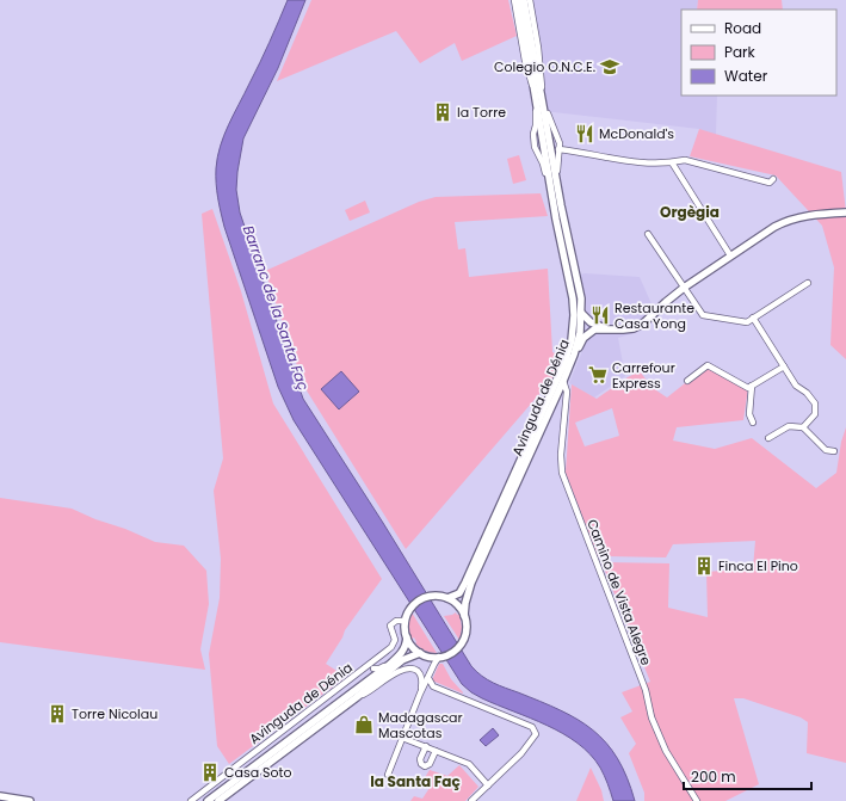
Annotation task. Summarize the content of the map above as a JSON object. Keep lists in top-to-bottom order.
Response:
{
  "streets": {
    "main road": ["Avinguda de Dénia"],
    "street": ["Camino de Vista Alegre"]
  },
  "crossings": [
    ["Avinguda de Dénia", "Camino de Vista Alegre"]
  ],
  "districts": ["Orgègia", "la Santa Faç"],
  "water": ["Barranc de la Santa Faç"],
  "places": {
    "school or university": ["Colegio O.N.C.E."],
    "building": [
      "la Torre",
      "Finca El Pino",
      "Torre Nicolau",
      "Casa Soto"
    ],
    "restaurant": ["McDonald's", "Restaurante Casa Yong"],
    "supermarket": ["Carrefour Express"],
    "shop": ["Madagascar Mascotas"]
  },
  "legend": ["Road", "Park", "Water"],
  "scale_bar": "200 m"
}
